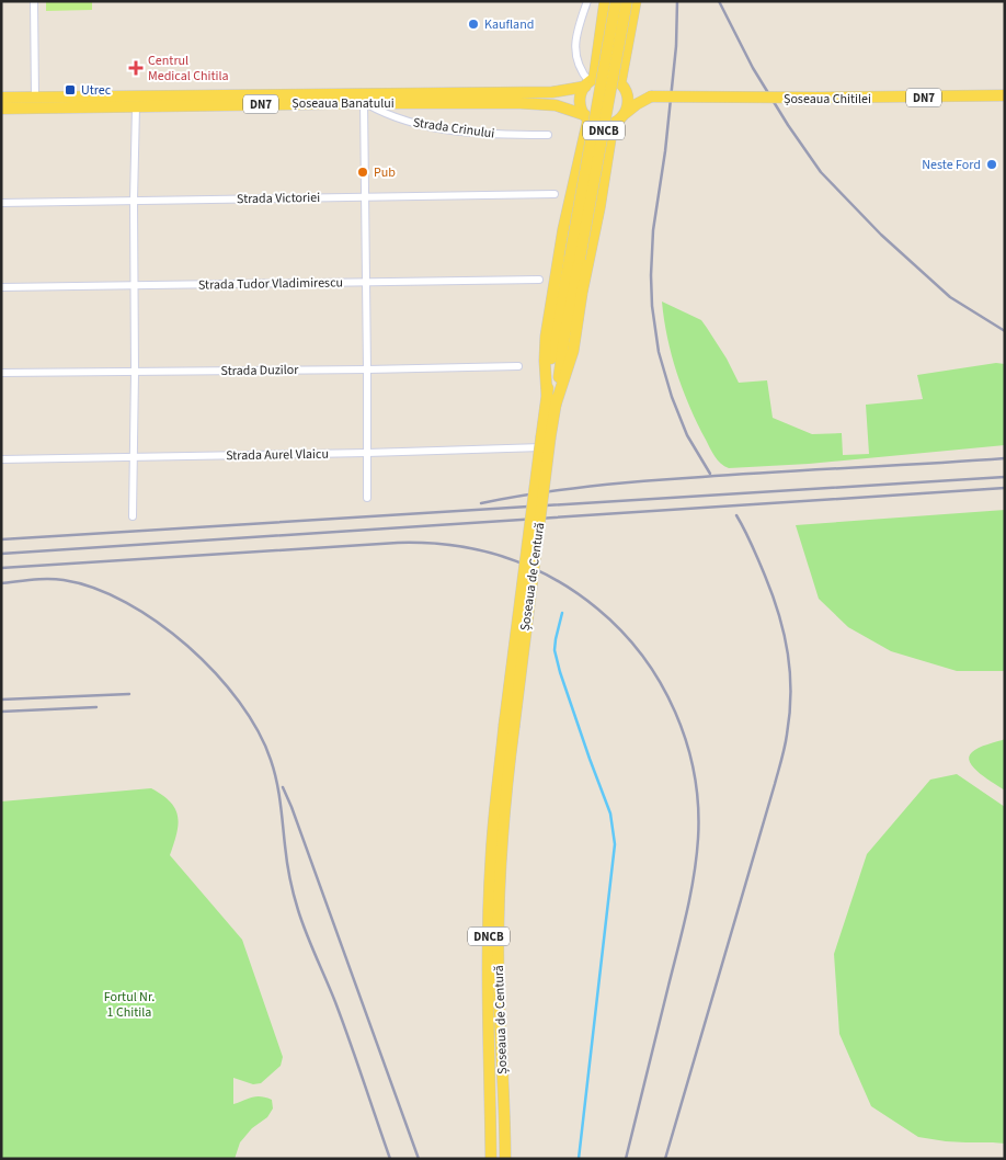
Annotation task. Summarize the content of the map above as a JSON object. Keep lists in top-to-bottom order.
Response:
{
  "streets": {
    "main road": [
      "DN7",
      "Șoseaua Chitilei",
      "Șoseaua Banatului",
      "DNCB",
      "Șoseaua de Centură"
    ],
    "street": [
      "Strada Crinului",
      "Strada Victoriei",
      "Strada Tudor Vladimirescu",
      "Strada Duzilor",
      "Strada Aurel Vlaicu"
    ]
  },
  "crossings": [
    ["DN7", "Șoseaua Chitilei"],
    ["DN7", "Șoseaua Banatului"],
    ["Șoseaua Chitilei", "Șoseaua Banatului"],
    ["Șoseaua Banatului", "Strada Crinului"],
    ["Strada Aurel Vlaicu", "Șoseaua de Centură"]
  ],
  "parks": ["Fortul Nr. 1 Chitila"],
  "places": {
    "other": ["Kaufland", "Neste Ford", "Pub"],
    "health": ["Centrul Medical Chitila"],
    "transit": ["Utrec"]
  }
}
